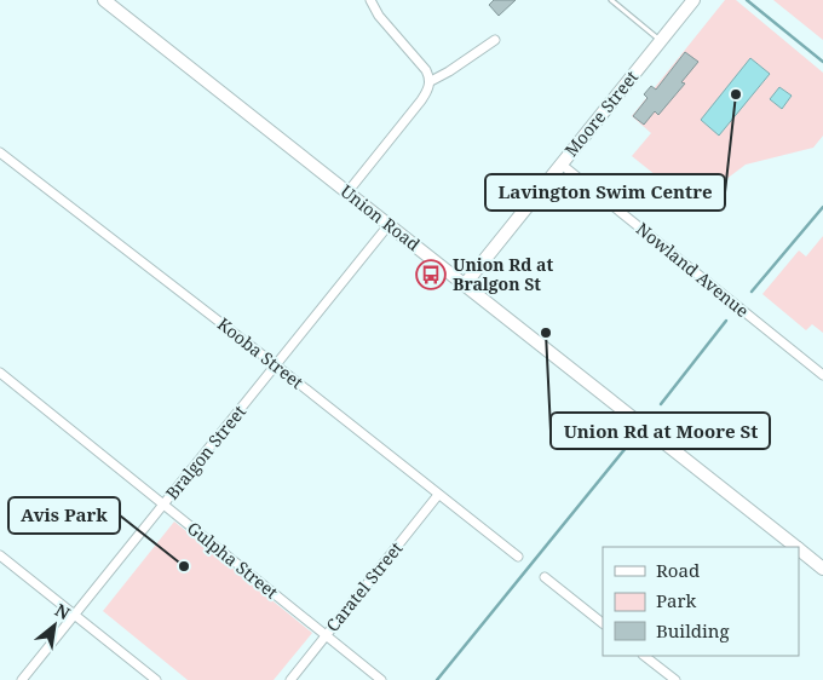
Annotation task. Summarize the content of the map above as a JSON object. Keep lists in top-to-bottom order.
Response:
{
  "streets": {
    "main road": ["Moore Street", "Union Road"],
    "street": [
      "Nowland Avenue",
      "Kooba Street",
      "Bralgon Street",
      "Gulpha Street",
      "Caratel Street"
    ]
  },
  "crossings": [
    ["Moore Street", "Union Road"],
    ["Moore Street", "Nowland Avenue"],
    ["Union Road", "Bralgon Street"],
    ["Kooba Street", "Bralgon Street"],
    ["Kooba Street", "Caratel Street"],
    ["Bralgon Street", "Gulpha Street"],
    ["Gulpha Street", "Caratel Street"]
  ],
  "places": {
    "other": ["Lavington Swim Centre", "Union Rd at Moore St", "Avis Park"],
    "bus stop": ["Union Rd at Bralgon St"]
  },
  "legend": ["Road", "Park", "Building"],
  "north": "top right"
}
